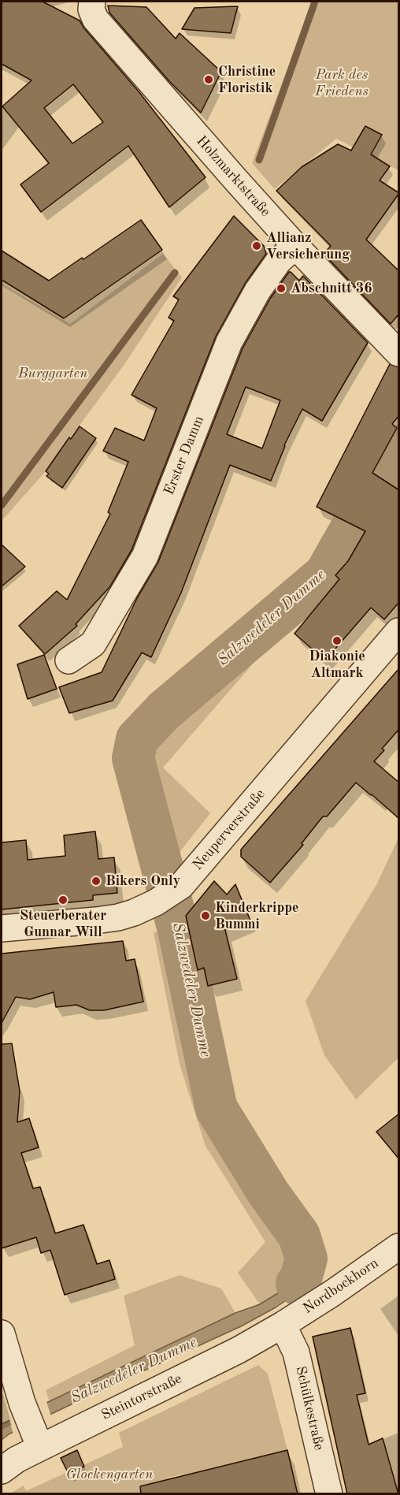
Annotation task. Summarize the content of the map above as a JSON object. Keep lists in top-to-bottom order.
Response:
{
  "streets": {
    "street": [
      "Holzmarktstraße",
      "Erster Damm",
      "Neuperverstraße",
      "Nordbockhorn",
      "Steintorstraße",
      "Schülkestraße"
    ]
  },
  "crossings": [
    ["Holzmarktstraße", "Erster Damm"],
    ["Nordbockhorn", "Steintorstraße"],
    ["Nordbockhorn", "Schülkestraße"],
    ["Steintorstraße", "Schülkestraße"]
  ],
  "water": ["Salzwedeler Dumme"],
  "parks": ["Park des Friedens", "Burggarten", "Glockengarten"],
  "places": [
    "Christine Floristik",
    "Allianz Versicherung",
    "Abschnitt 36",
    "Diakonie Altmark",
    "Bikers Only",
    "Steuerberater Gunnar Will",
    "Kinderkrippe Bummi"
  ]
}
